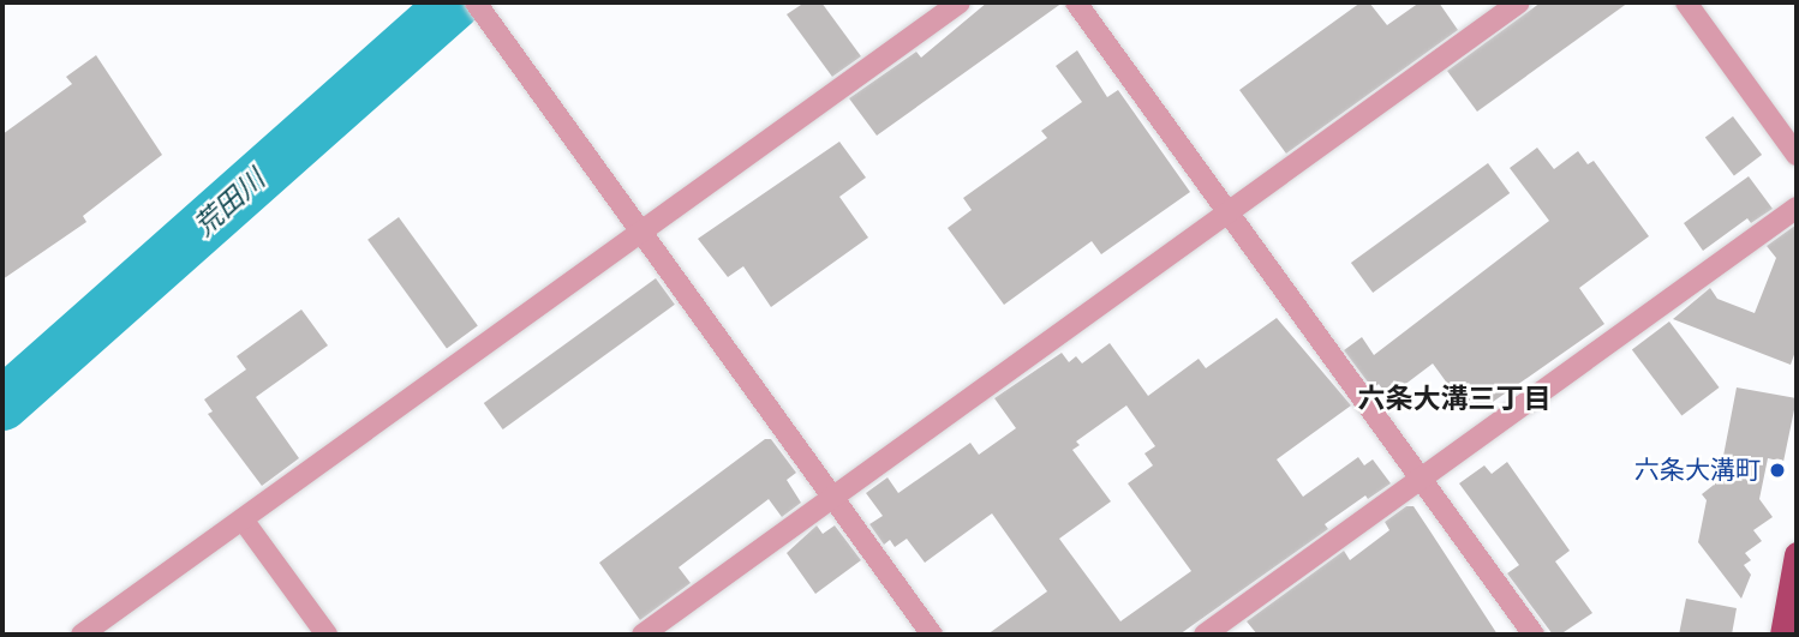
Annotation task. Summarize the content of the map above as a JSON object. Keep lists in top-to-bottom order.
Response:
{
  "districts": ["六条大溝三丁目"],
  "water": ["荒田川"],
  "places": ["六条大溝町"]
}
